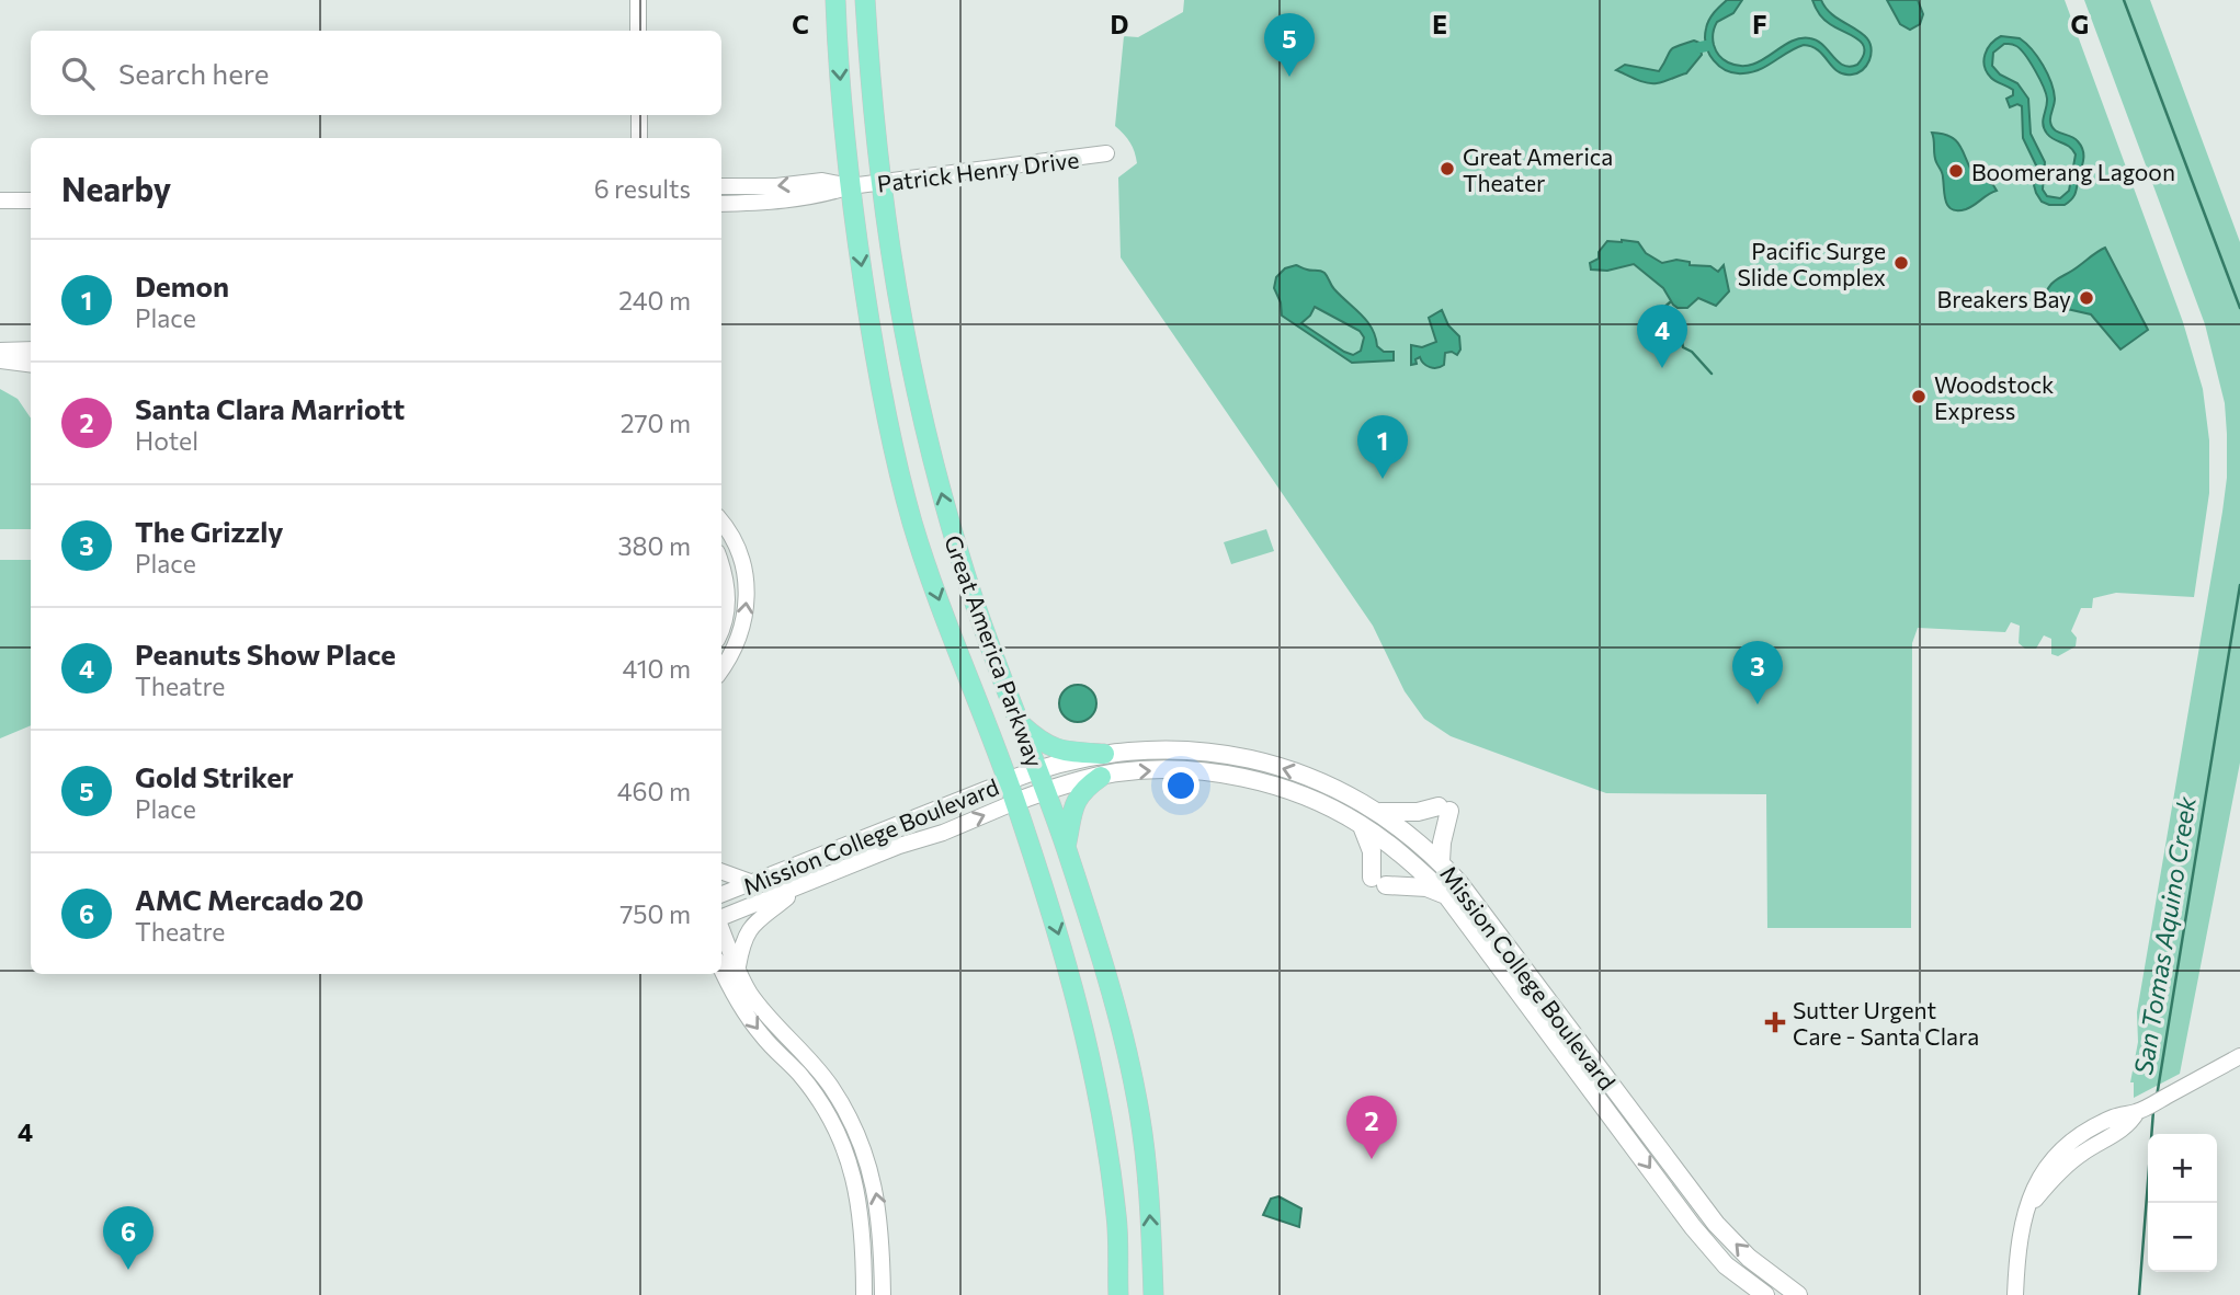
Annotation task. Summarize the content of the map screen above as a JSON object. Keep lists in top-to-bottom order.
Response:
{
  "streets": {
    "main road": ["Great America Parkway", "Mission College Boulevard"],
    "street": ["Patrick Henry Drive"]
  },
  "crossings": [
    ["Patrick Henry Drive", "Great America Parkway"],
    ["Great America Parkway", "Mission College Boulevard"]
  ],
  "water": ["San Tomas Aquino Creek"],
  "places": {
    "other": [
      "Great America Theater",
      "Boomerang Lagoon",
      "Pacific Surge Slide Complex",
      "Breakers Bay",
      "Woodstock Express"
    ],
    "health": ["Sutter Urgent Care - Santa Clara"]
  },
  "page": {
    "pins": [
      "5",
      "4",
      "1",
      "3",
      "2",
      "6"
    ],
    "search": "Search here",
    "heading": ["Nearby", "6 results"],
    "list": [
      {
        "mark": "1",
        "name": "Demon",
        "note": "Place",
        "value": "240 m"
      },
      {
        "mark": "2",
        "name": "Santa Clara Marriott",
        "note": "Hotel",
        "value": "270 m"
      },
      {
        "mark": "3",
        "name": "The Grizzly",
        "note": "Place",
        "value": "380 m"
      },
      {
        "mark": "4",
        "name": "Peanuts Show Place",
        "note": "Theatre",
        "value": "410 m"
      },
      {
        "mark": "5",
        "name": "Gold Striker",
        "note": "Place",
        "value": "460 m"
      },
      {
        "mark": "6",
        "name": "AMC Mercado 20",
        "note": "Theatre",
        "value": "750 m"
      }
    ],
    "map_buttons": ["+", "−"]
  },
  "grid": {
    "columns": [
      "C",
      "D",
      "E",
      "F",
      "G"
    ],
    "rows": ["4"]
  }
}
